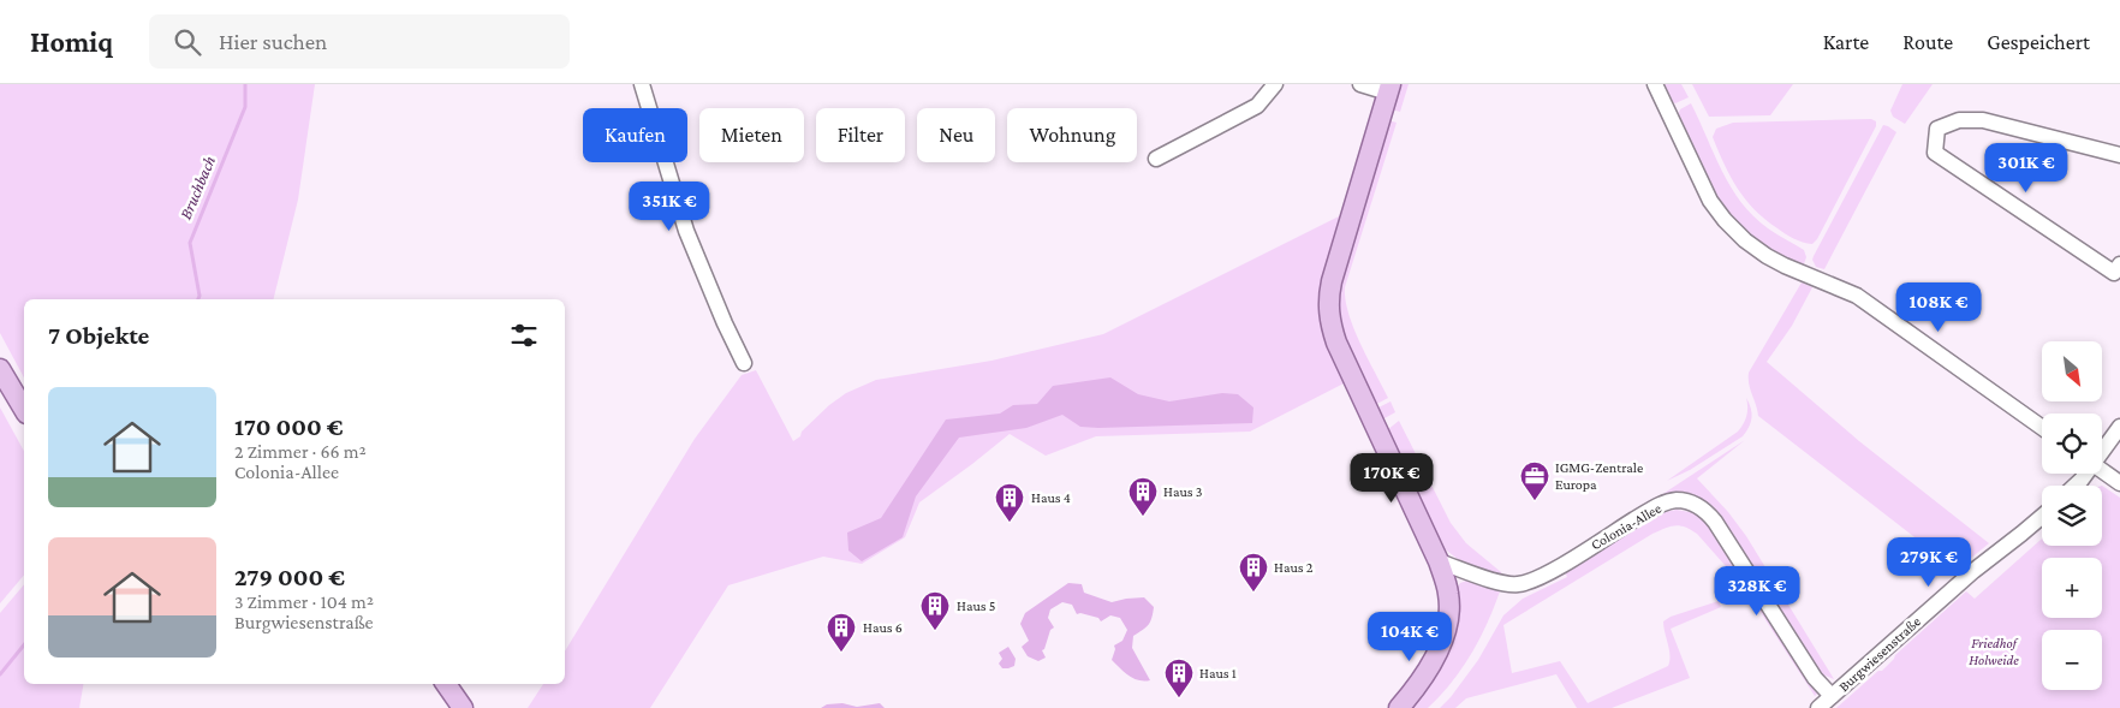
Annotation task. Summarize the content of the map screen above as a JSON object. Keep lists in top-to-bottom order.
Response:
{
  "streets": {
    "street": ["Colonia-Allee", "Burgwiesenstraße"]
  },
  "crossings": [
    ["Colonia-Allee", "Burgwiesenstraße"]
  ],
  "water": ["Bruchbach"],
  "parks": ["Friedhof Holweide"],
  "places": {
    "office": ["IGMG-Zentrale Europa"],
    "building": [
      "Haus 3",
      "Haus 4",
      "Haus 2",
      "Haus 5",
      "Haus 6",
      "Haus 1"
    ]
  },
  "north": "bottom right",
  "page": {
    "header": "Homiq",
    "search": "Hier suchen",
    "nav": ["Karte", "Route", "Gespeichert"],
    "chip": [
      "Kaufen",
      "Mieten",
      "Filter",
      "Neu",
      "Wohnung"
    ],
    "price": [
      "301K €",
      "351K €",
      "108K €",
      "170K €",
      "279K €",
      "328K €",
      "104K €"
    ],
    "heading": "7 Objekte",
    "map_buttons": ["+", "−"],
    "list": [
      {
        "name": "170 000 €",
        "note": "2 Zimmer · 66 m² · Colonia-Allee"
      },
      {
        "name": "279 000 €",
        "note": "3 Zimmer · 104 m² · Burgwiesenstraße"
      }
    ]
  }
}
